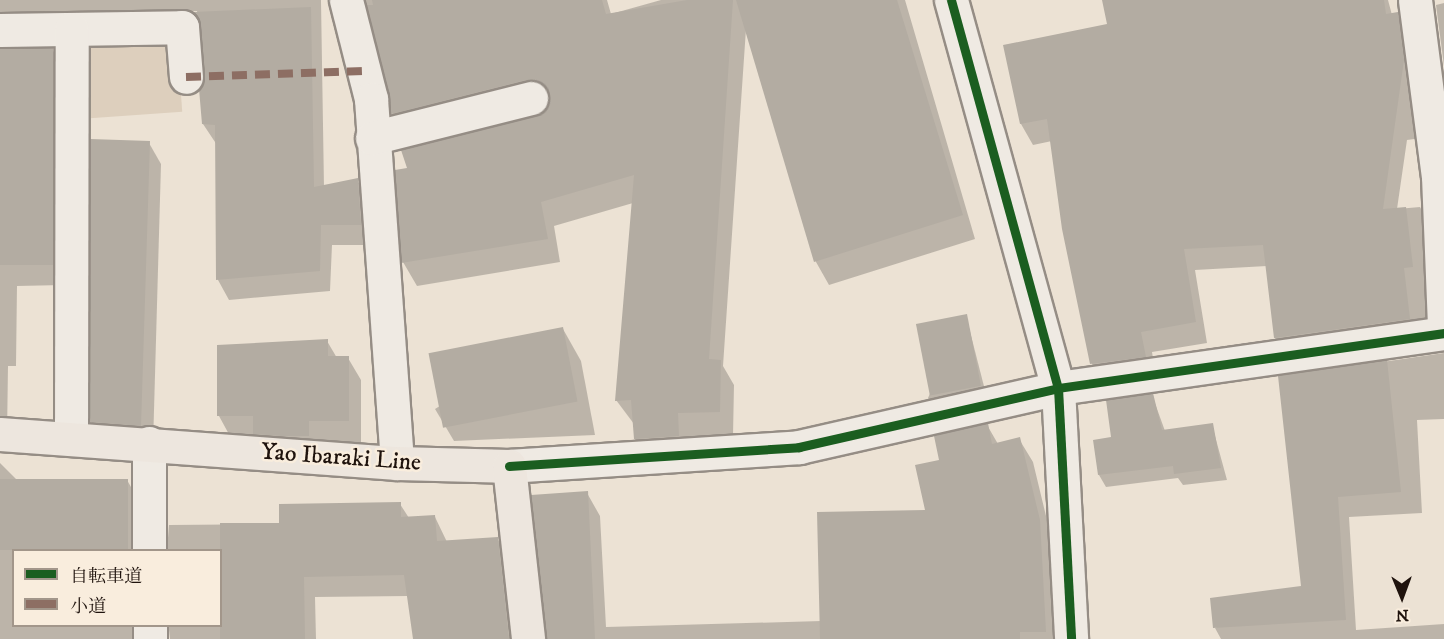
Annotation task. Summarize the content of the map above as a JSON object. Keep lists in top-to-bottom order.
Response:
{
  "streets": {
    "main road": ["Yao Ibaraki Line"]
  },
  "legend": ["自転車道", "小道"],
  "north": "bottom"
}
